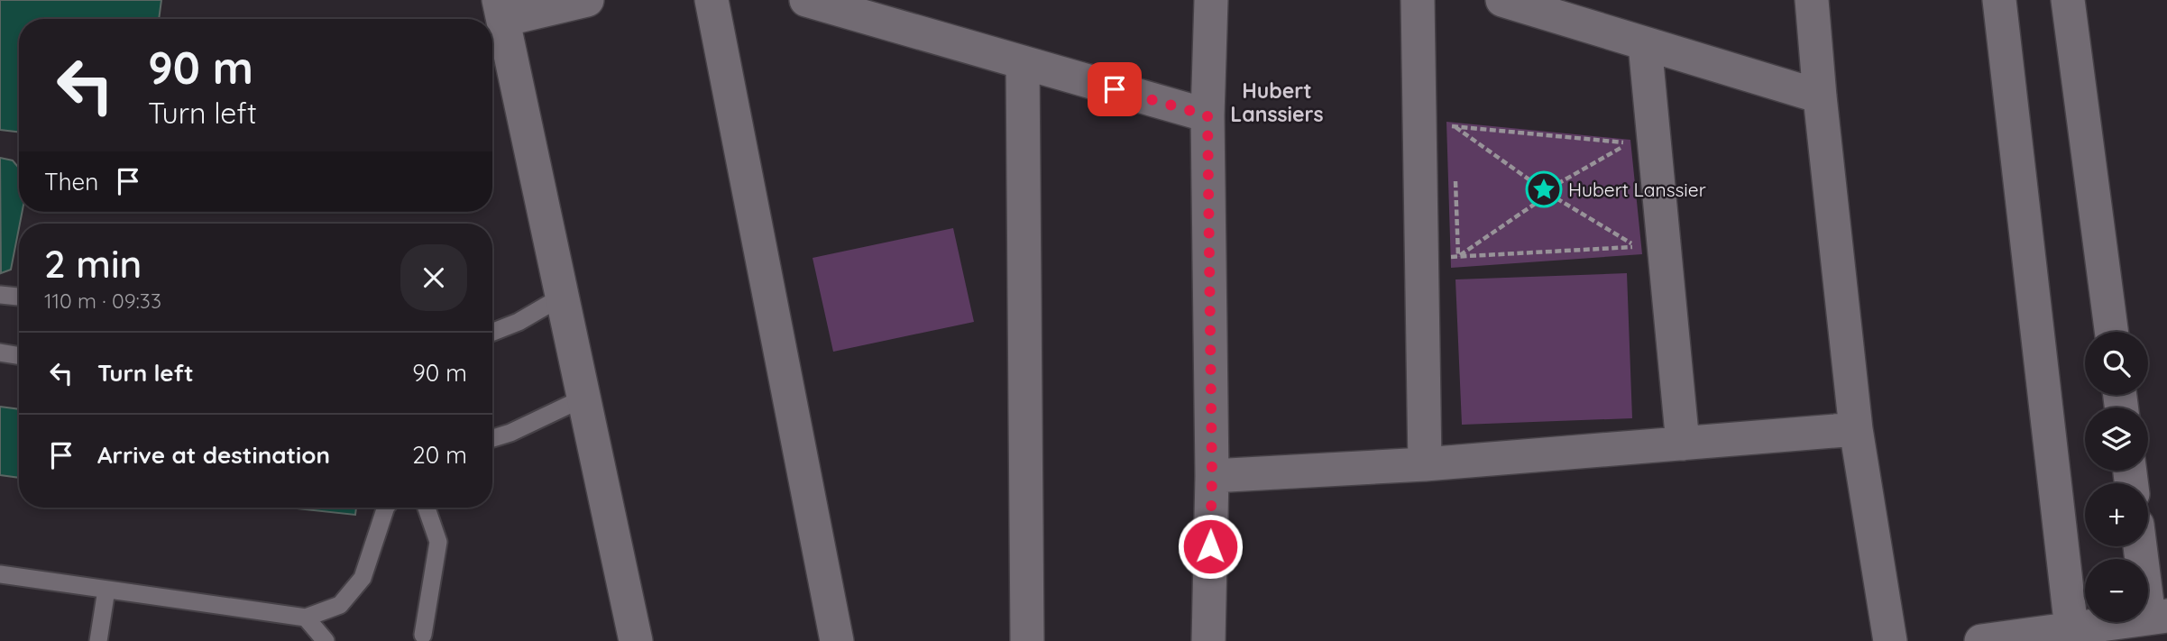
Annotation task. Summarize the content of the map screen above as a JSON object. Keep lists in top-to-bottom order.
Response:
{
  "districts": ["Hubert Lanssiers"],
  "places": {
    "place": ["Hubert Lanssier"]
  },
  "page": {
    "turn": ["90 m", "Turn left"],
    "then": "Then",
    "heading": ["2 min", "110 m · 09:33"],
    "list": [
      {
        "name": "Turn left",
        "value": "90 m"
      },
      {
        "name": "Arrive at destination",
        "value": "20 m"
      }
    ],
    "map_buttons": ["+", "−"]
  }
}
